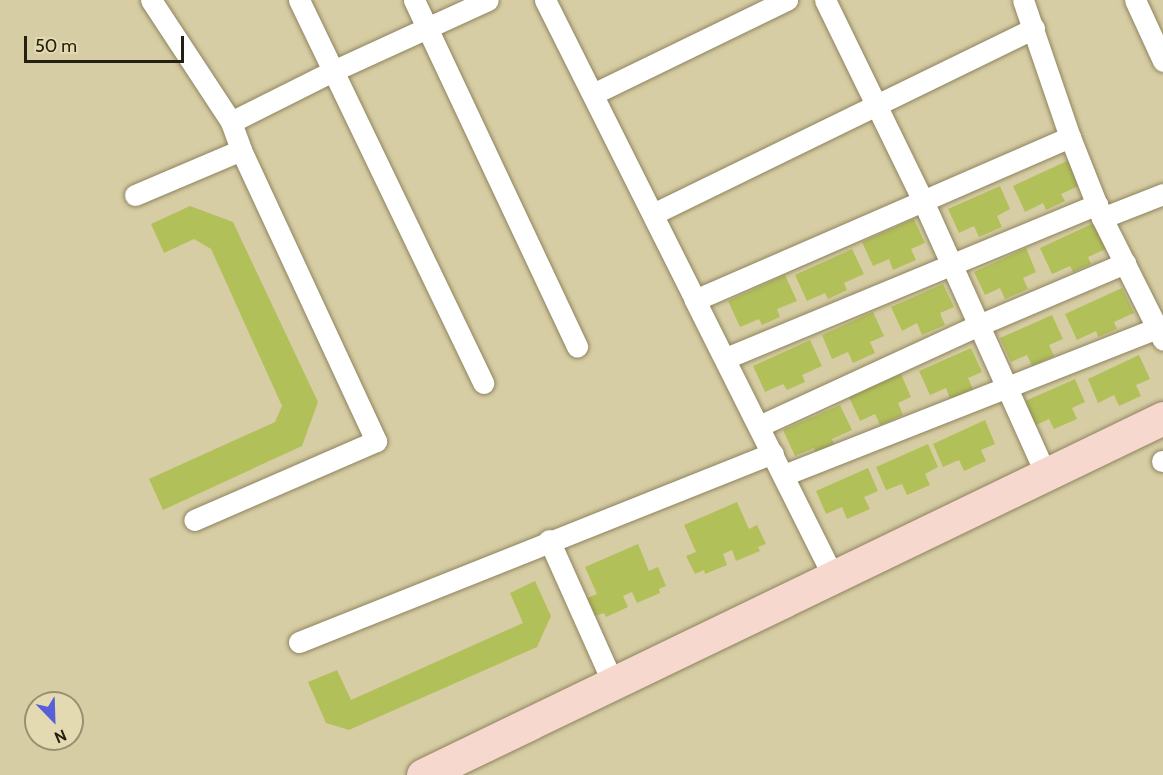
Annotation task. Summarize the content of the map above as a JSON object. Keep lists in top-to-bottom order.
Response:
{
  "scale_bar": "50 m",
  "north": "bottom right"
}
